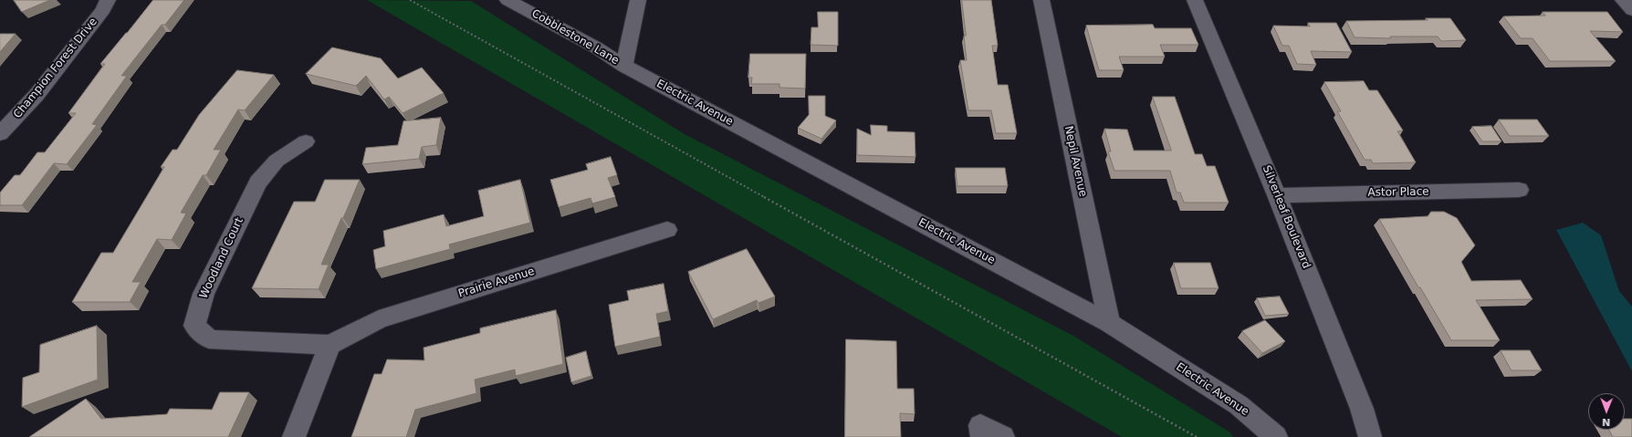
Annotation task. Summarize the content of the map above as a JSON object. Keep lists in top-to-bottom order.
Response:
{
  "streets": {
    "street": [
      "Cobblestone Lane",
      "Champion Forest Drive",
      "Electric Avenue",
      "Nepil Avenue",
      "Astor Place",
      "Silverleaf Boulevard",
      "Woodland Court",
      "Prairie Avenue"
    ]
  },
  "crossings": [
    ["Cobblestone Lane", "Electric Avenue"],
    ["Electric Avenue", "Nepil Avenue"],
    ["Astor Place", "Silverleaf Boulevard"],
    ["Woodland Court", "Prairie Avenue"]
  ],
  "north": "bottom"
}
